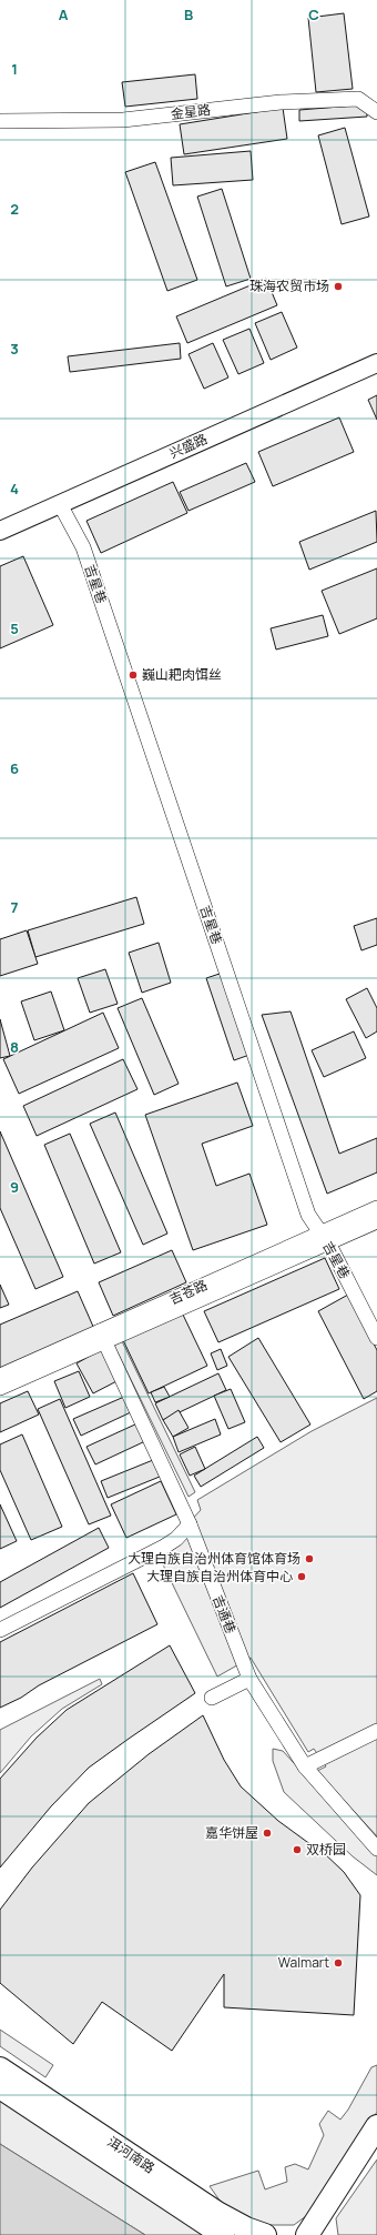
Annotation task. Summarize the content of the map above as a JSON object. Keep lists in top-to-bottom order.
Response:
{
  "streets": {
    "main road": ["洱河南路"],
    "street": [
      "金星路",
      "兴盛路",
      "吉星巷",
      "吉苍路",
      "吉通巷"
    ]
  },
  "crossings": [
    ["兴盛路", "吉星巷"],
    ["吉星巷", "吉苍路"],
    ["吉苍路", "吉通巷"]
  ],
  "places": [
    "珠海农贸市场",
    "巍山耙肉饵丝",
    "大理白族自治州体育馆体育场",
    "大理自族自治州体育中心",
    "嘉华饼屋",
    "双桥园",
    "Walmart"
  ],
  "grid": {
    "columns": ["A", "B", "C"],
    "rows": [
      "1",
      "2",
      "3",
      "4",
      "5",
      "6",
      "7",
      "8",
      "9"
    ]
  }
}
